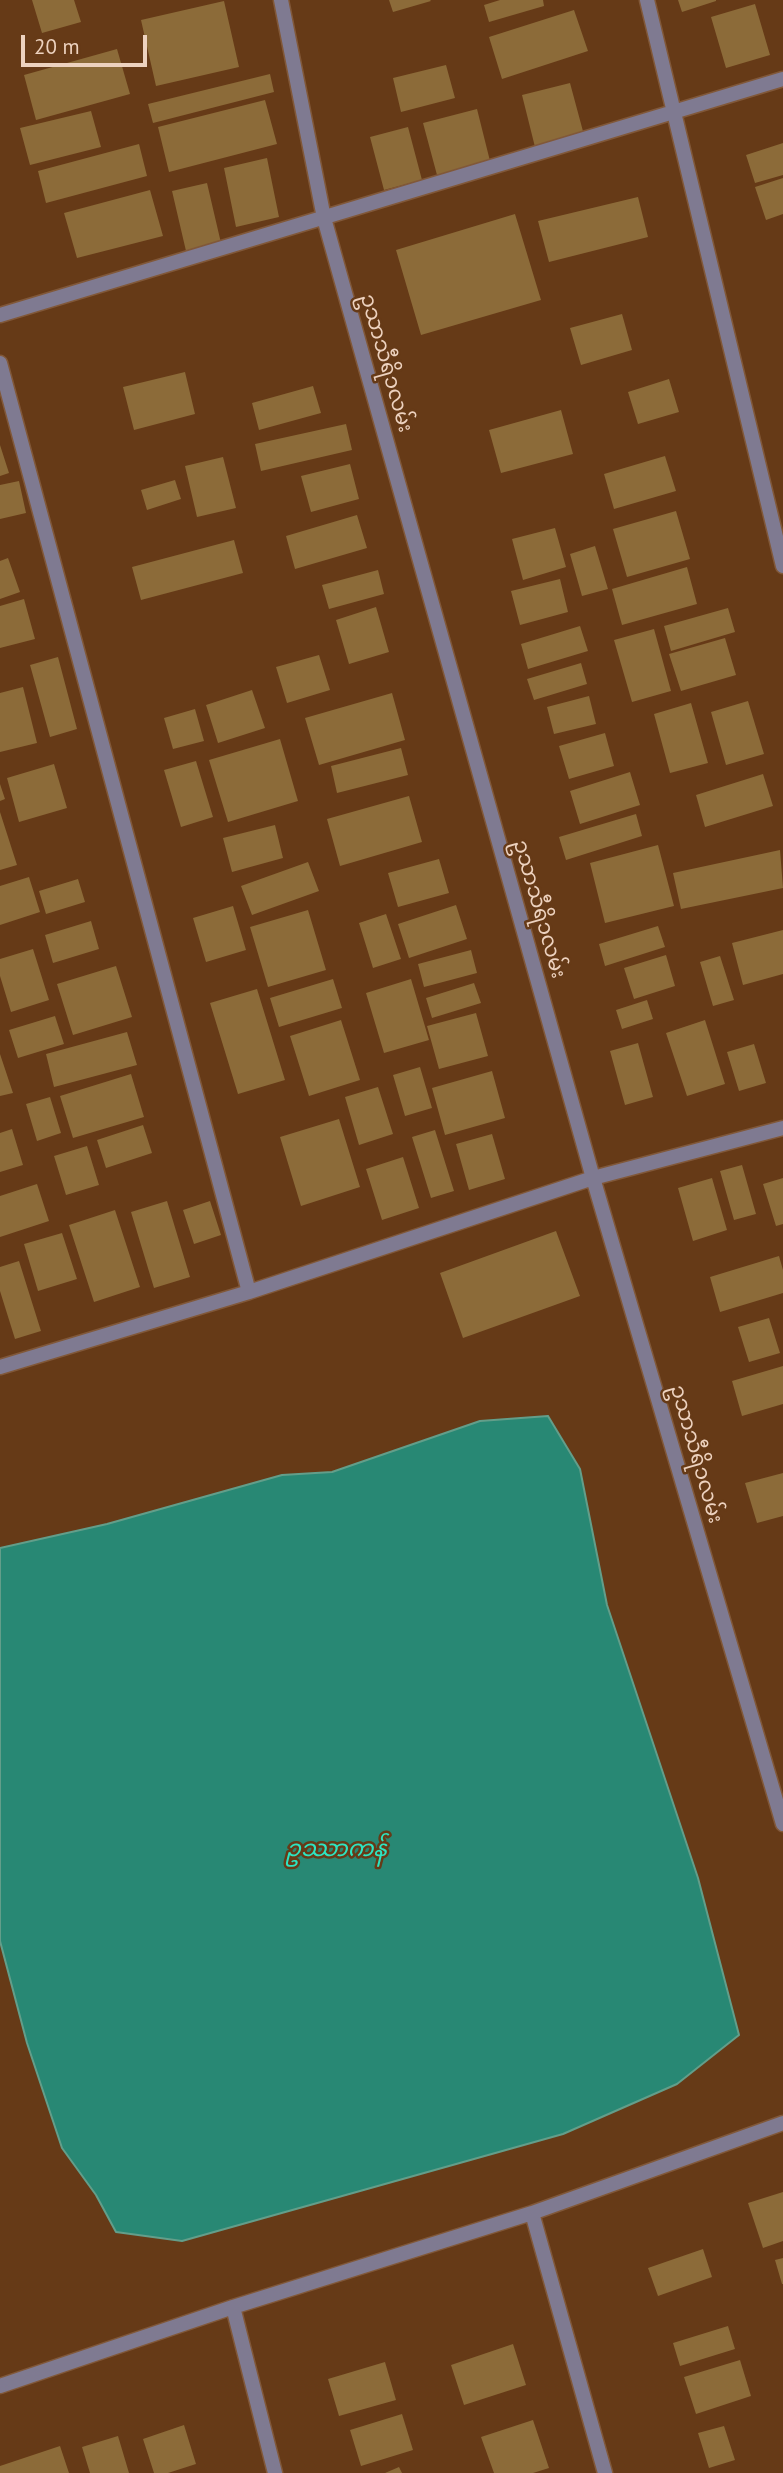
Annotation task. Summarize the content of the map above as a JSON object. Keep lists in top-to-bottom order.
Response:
{
  "streets": {
    "street": ["ဥသာသီရိ၁လမ်း"]
  },
  "water": ["ဥဿာကန်"],
  "scale_bar": "20 m"
}
